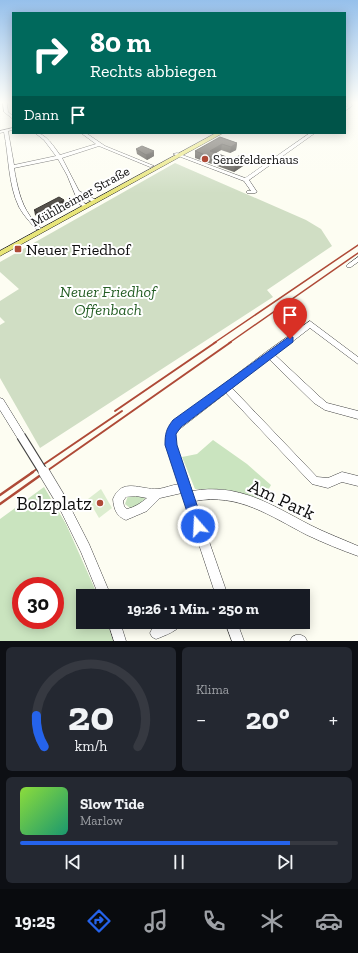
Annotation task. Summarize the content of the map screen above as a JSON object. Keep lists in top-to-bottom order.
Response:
{
  "streets": {
    "main road": ["Mühlheimer Straße"],
    "street": ["Am Park"]
  },
  "parks": ["Neuer Friedhof Offenbach"],
  "places": {
    "other": ["Senefelderhaus", "Bolzplatz"],
    "transit": ["Neuer Friedhof"]
  },
  "page": {
    "turn": ["80 m", "Rechts abbiegen"],
    "then": "Dann",
    "limit": "30",
    "trip": "19:26 · 1 Min. · 250 m",
    "tile": "Klima",
    "heat": ["−", "20°", "+"],
    "song": ["Slow Tide", "Marlow"],
    "tabs": "19:25",
    "gauge": ["20", "km/h"]
  }
}
